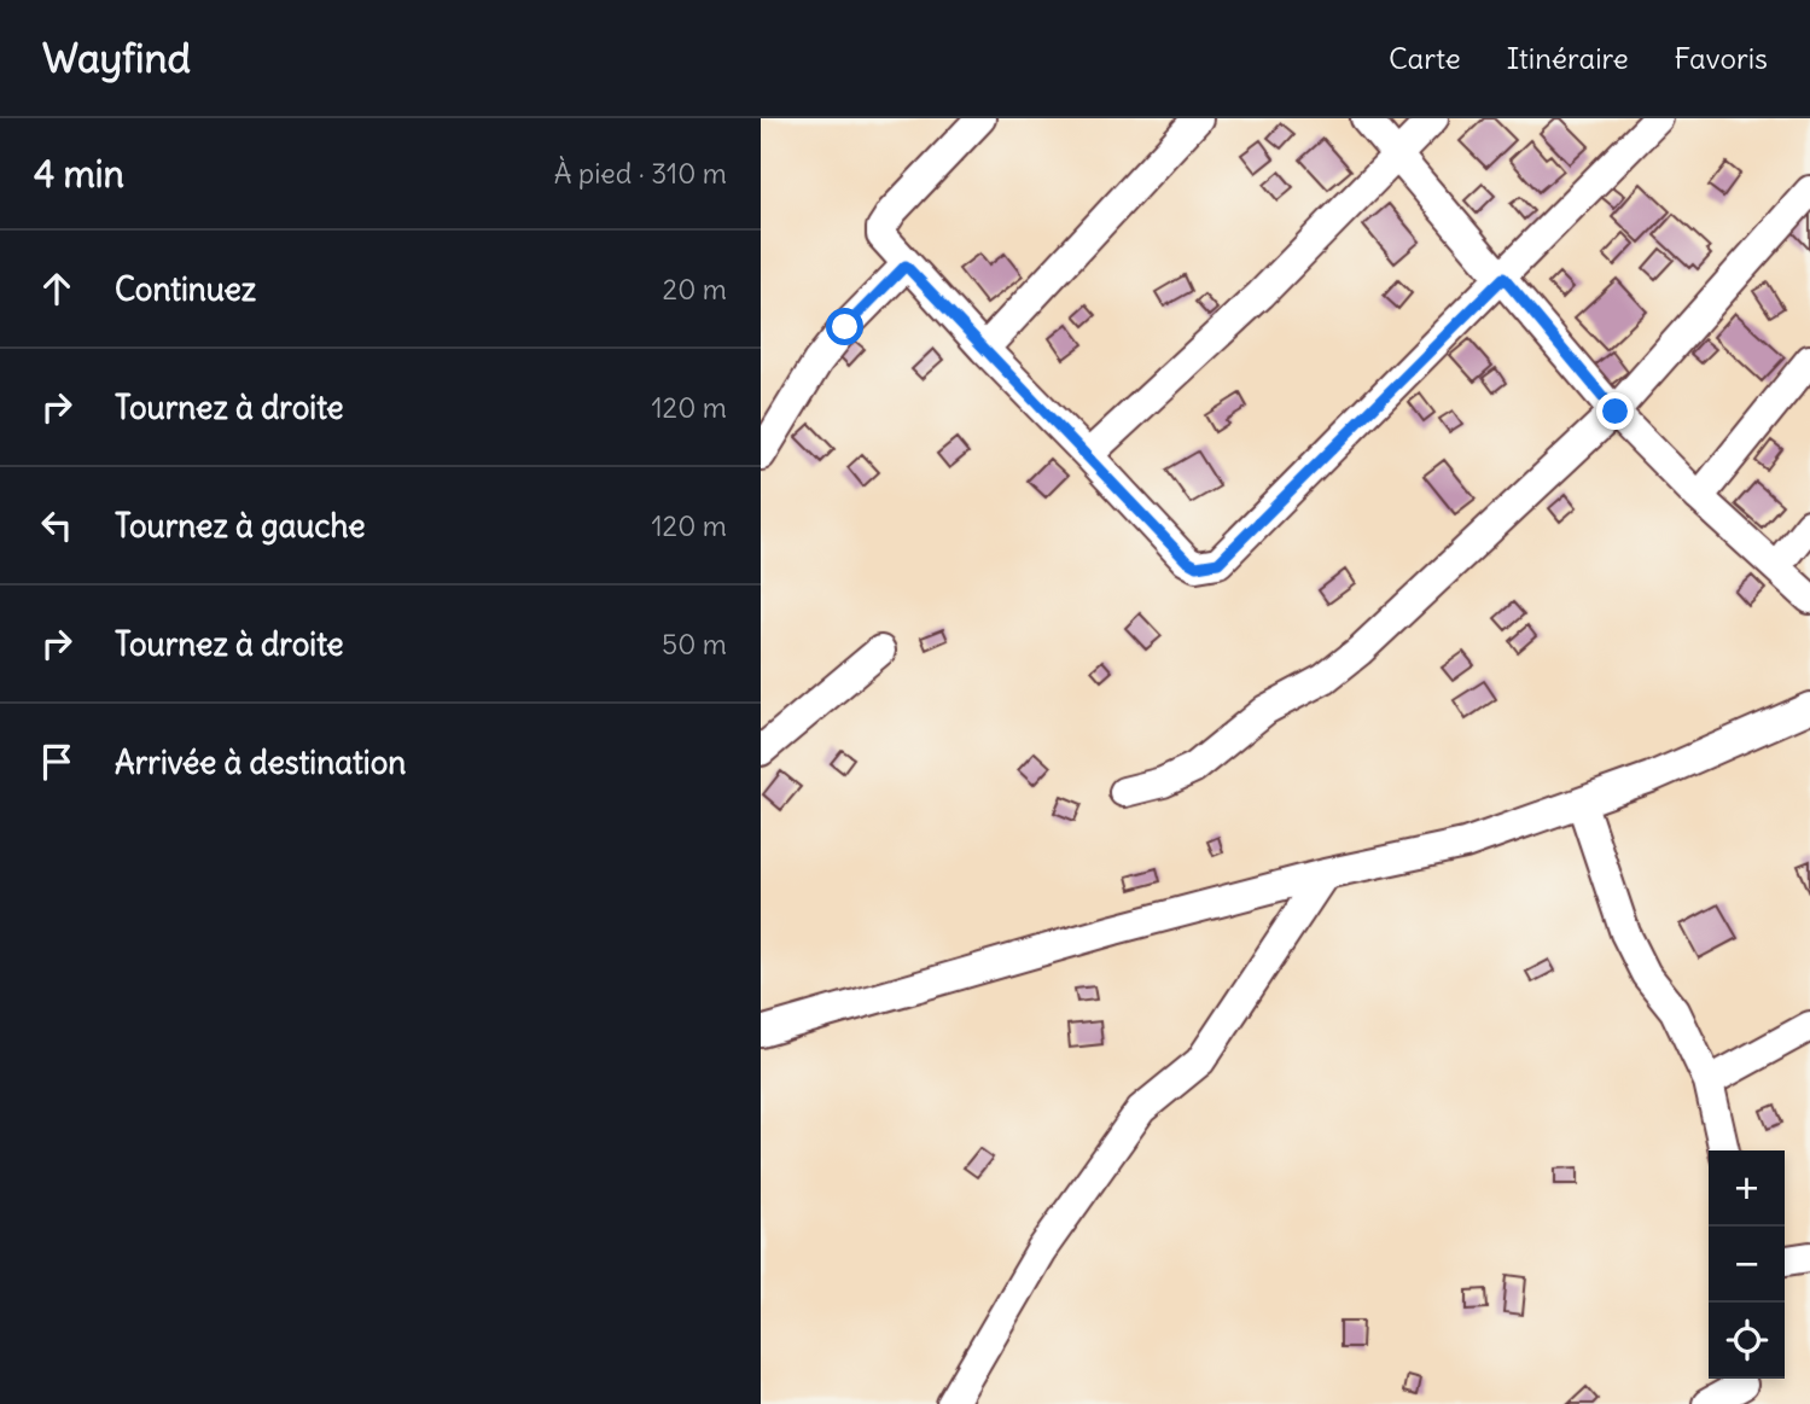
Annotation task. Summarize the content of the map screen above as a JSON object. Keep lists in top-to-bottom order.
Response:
{
  "page": {
    "header": "Wayfind",
    "nav": ["Carte", "Itinéraire", "Favoris"],
    "heading": ["4 min", "À pied · 310 m"],
    "list": [
      ["Continuez", "20 m"],
      ["Tournez à droite", "120 m"],
      ["Tournez à gauche", "120 m"],
      ["Tournez à droite", "50 m"],
      "Arrivée à destination"
    ],
    "map_buttons": ["+", "−"]
  }
}
